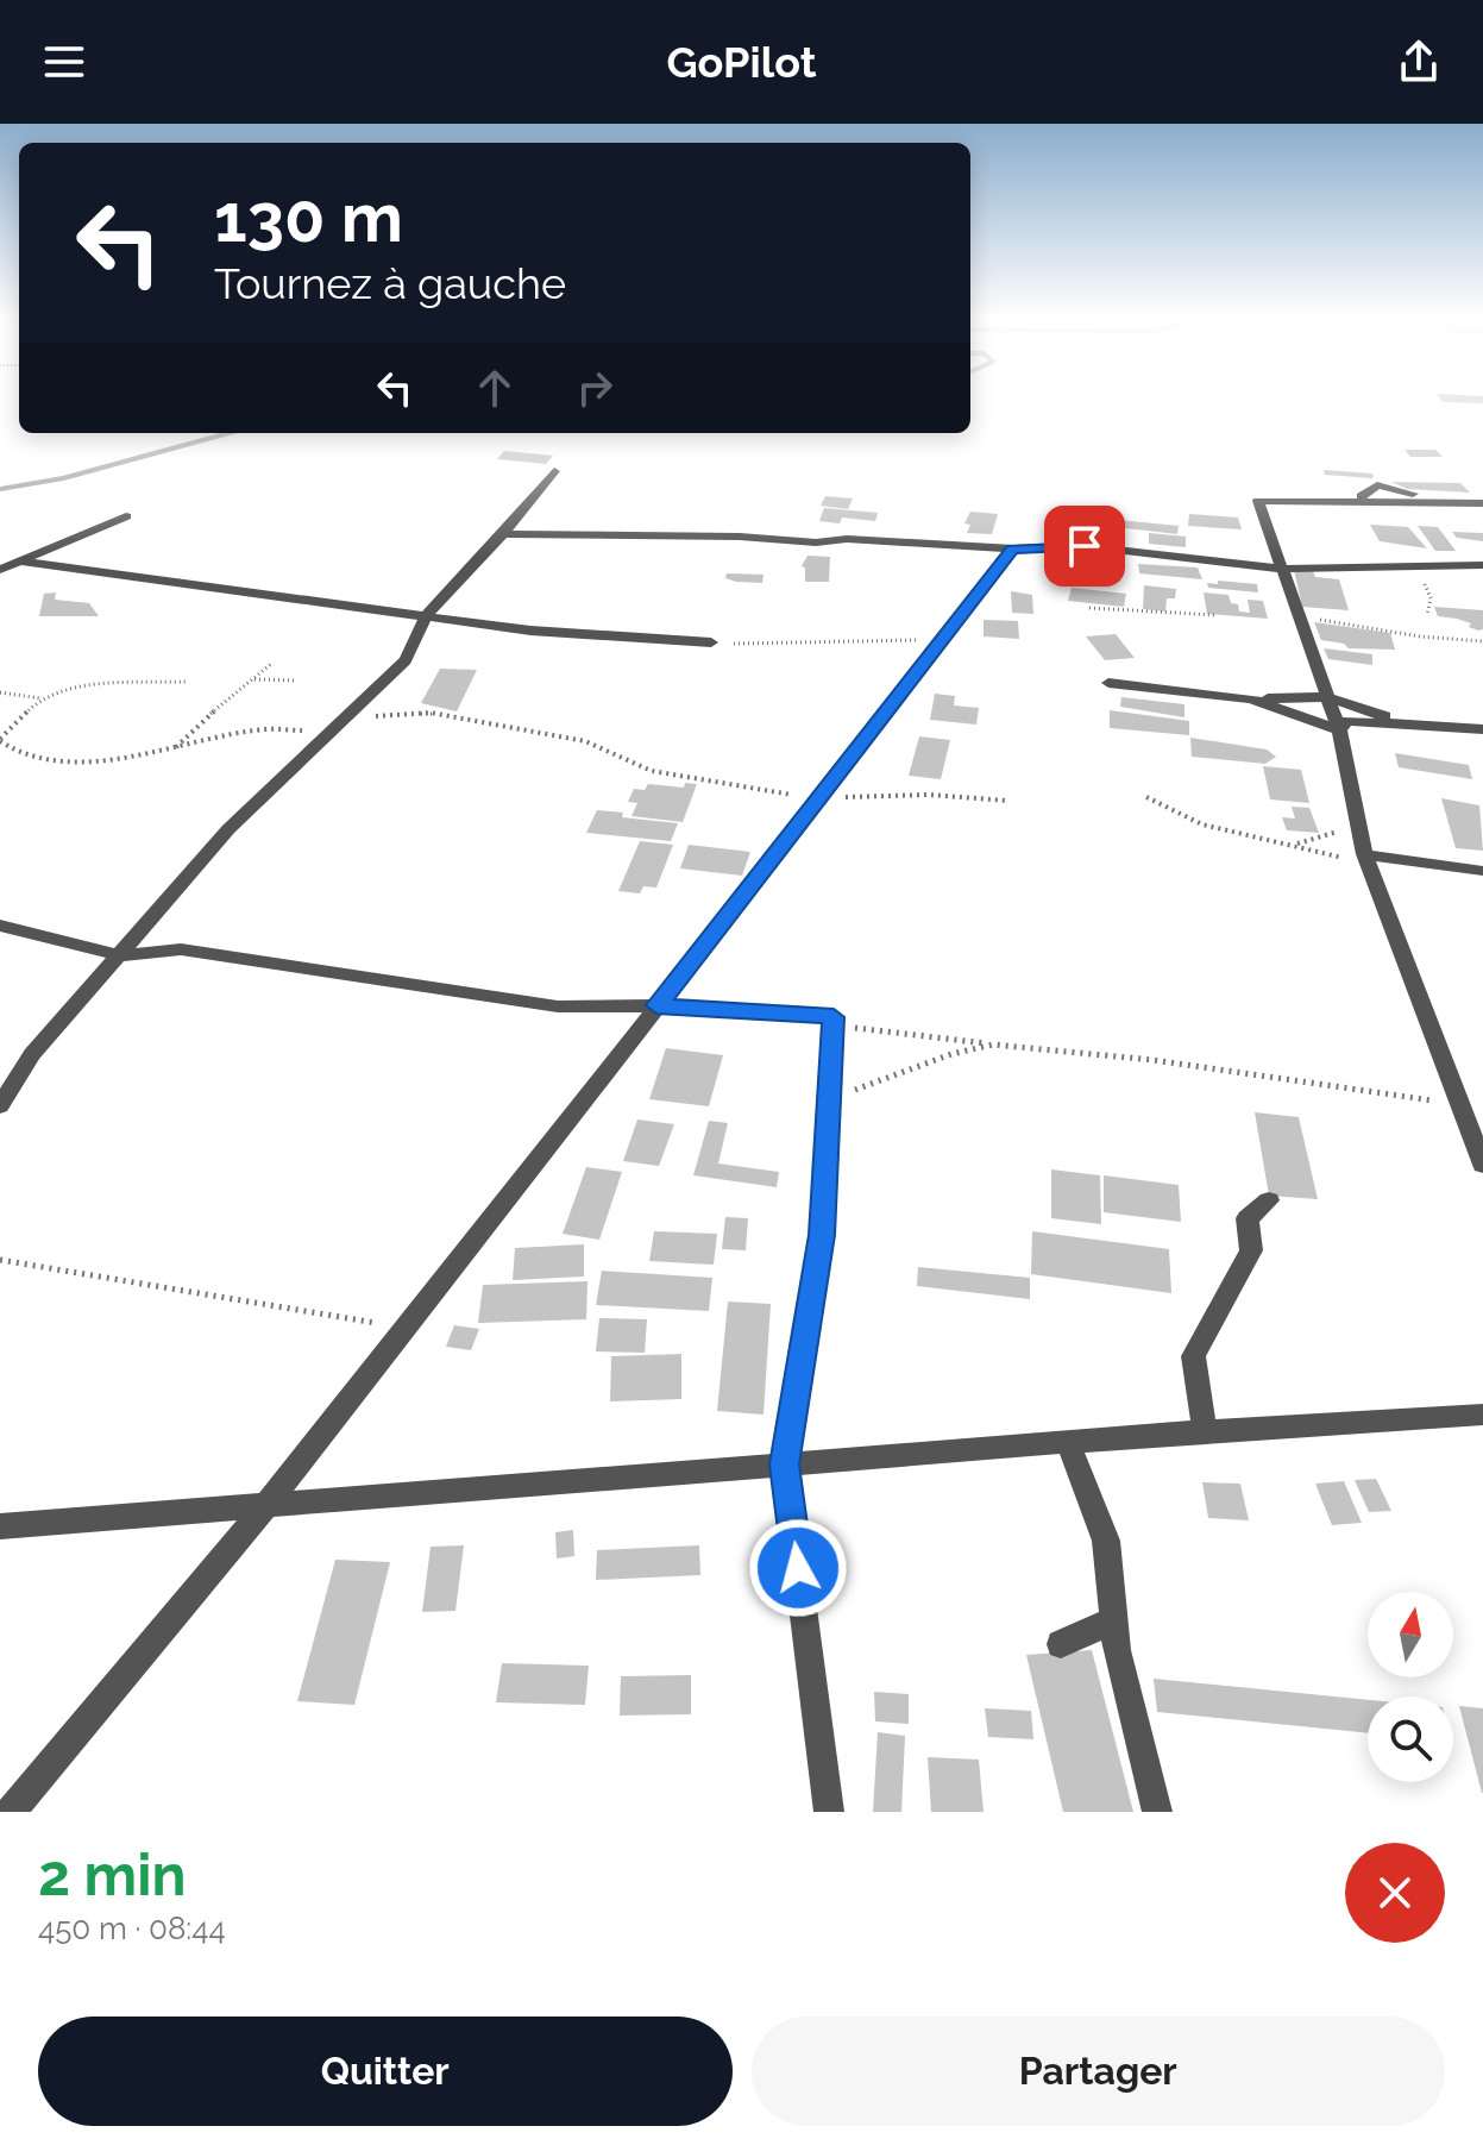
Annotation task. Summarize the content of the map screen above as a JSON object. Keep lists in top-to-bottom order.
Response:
{
  "north": "top",
  "page": {
    "header": "GoPilot",
    "turn": ["130 m", "Tournez à gauche"],
    "heading": ["2 min", "450 m · 08:44"],
    "buttons": ["Quitter", "Partager"]
  }
}
